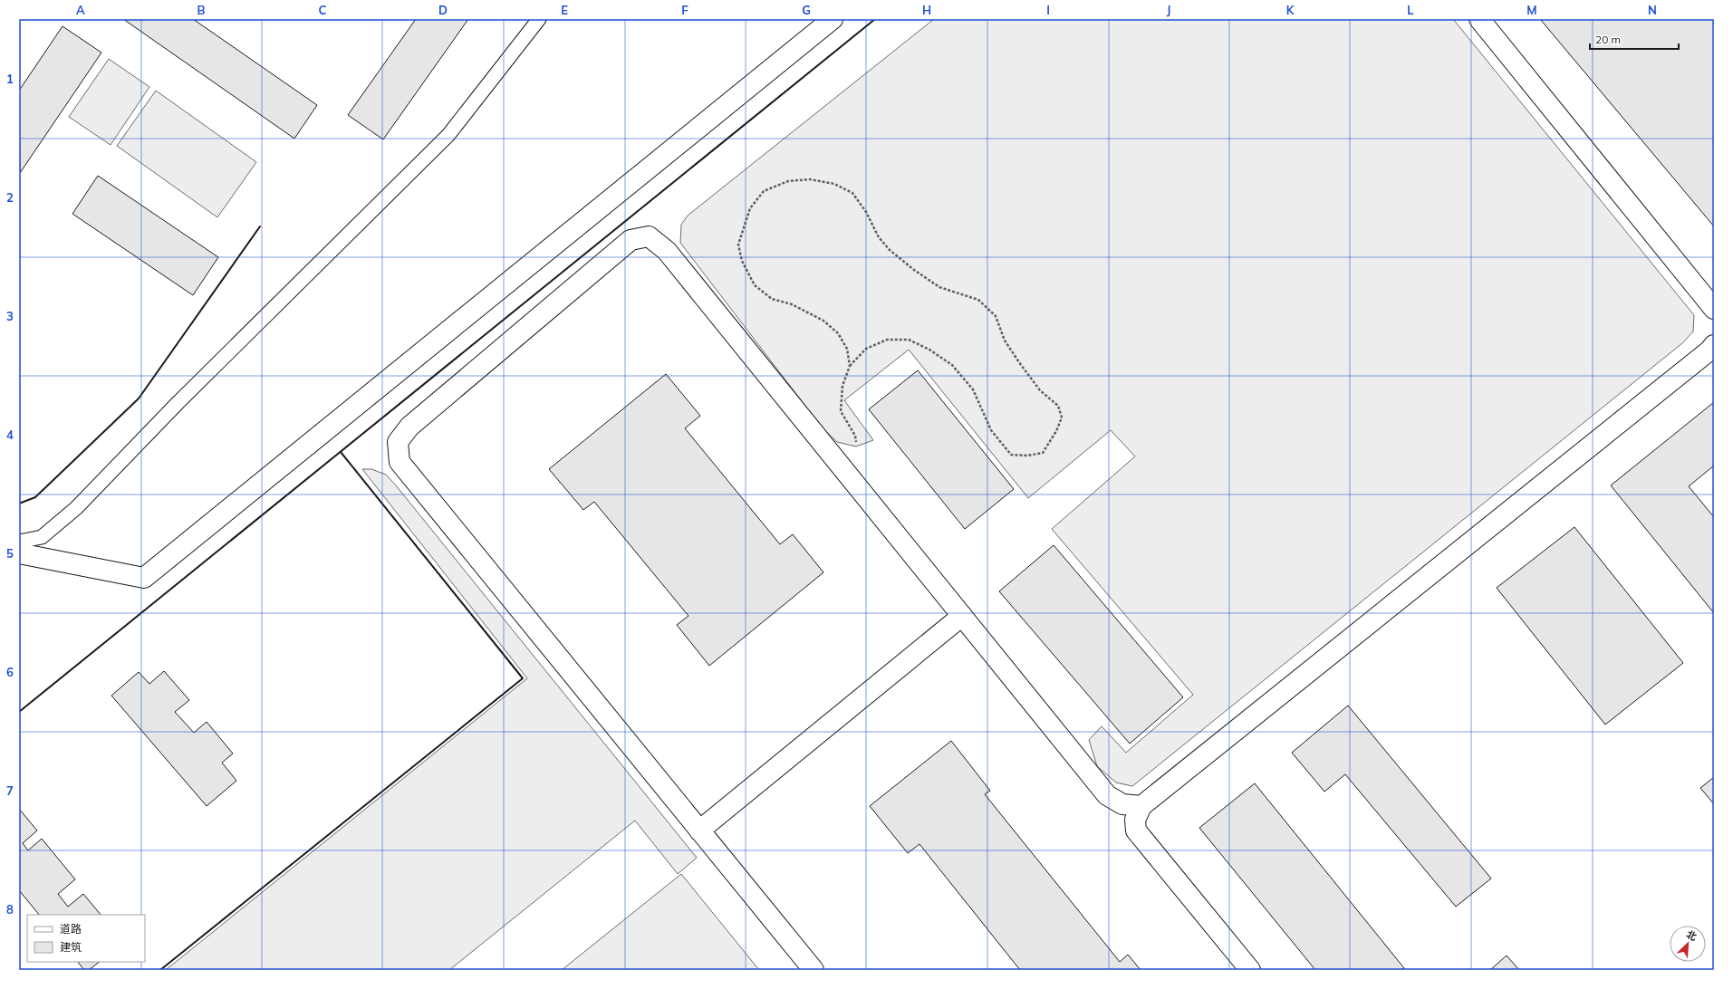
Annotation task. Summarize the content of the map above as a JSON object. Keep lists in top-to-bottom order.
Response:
{
  "legend": ["道路", "建筑"],
  "scale_bar": "20 m",
  "north": "top right",
  "grid": {
    "columns": [
      "A",
      "B",
      "C",
      "D",
      "E",
      "F",
      "G",
      "H",
      "I",
      "J",
      "K",
      "L",
      "M",
      "N"
    ],
    "rows": [
      "1",
      "2",
      "3",
      "4",
      "5",
      "6",
      "7",
      "8"
    ]
  }
}
